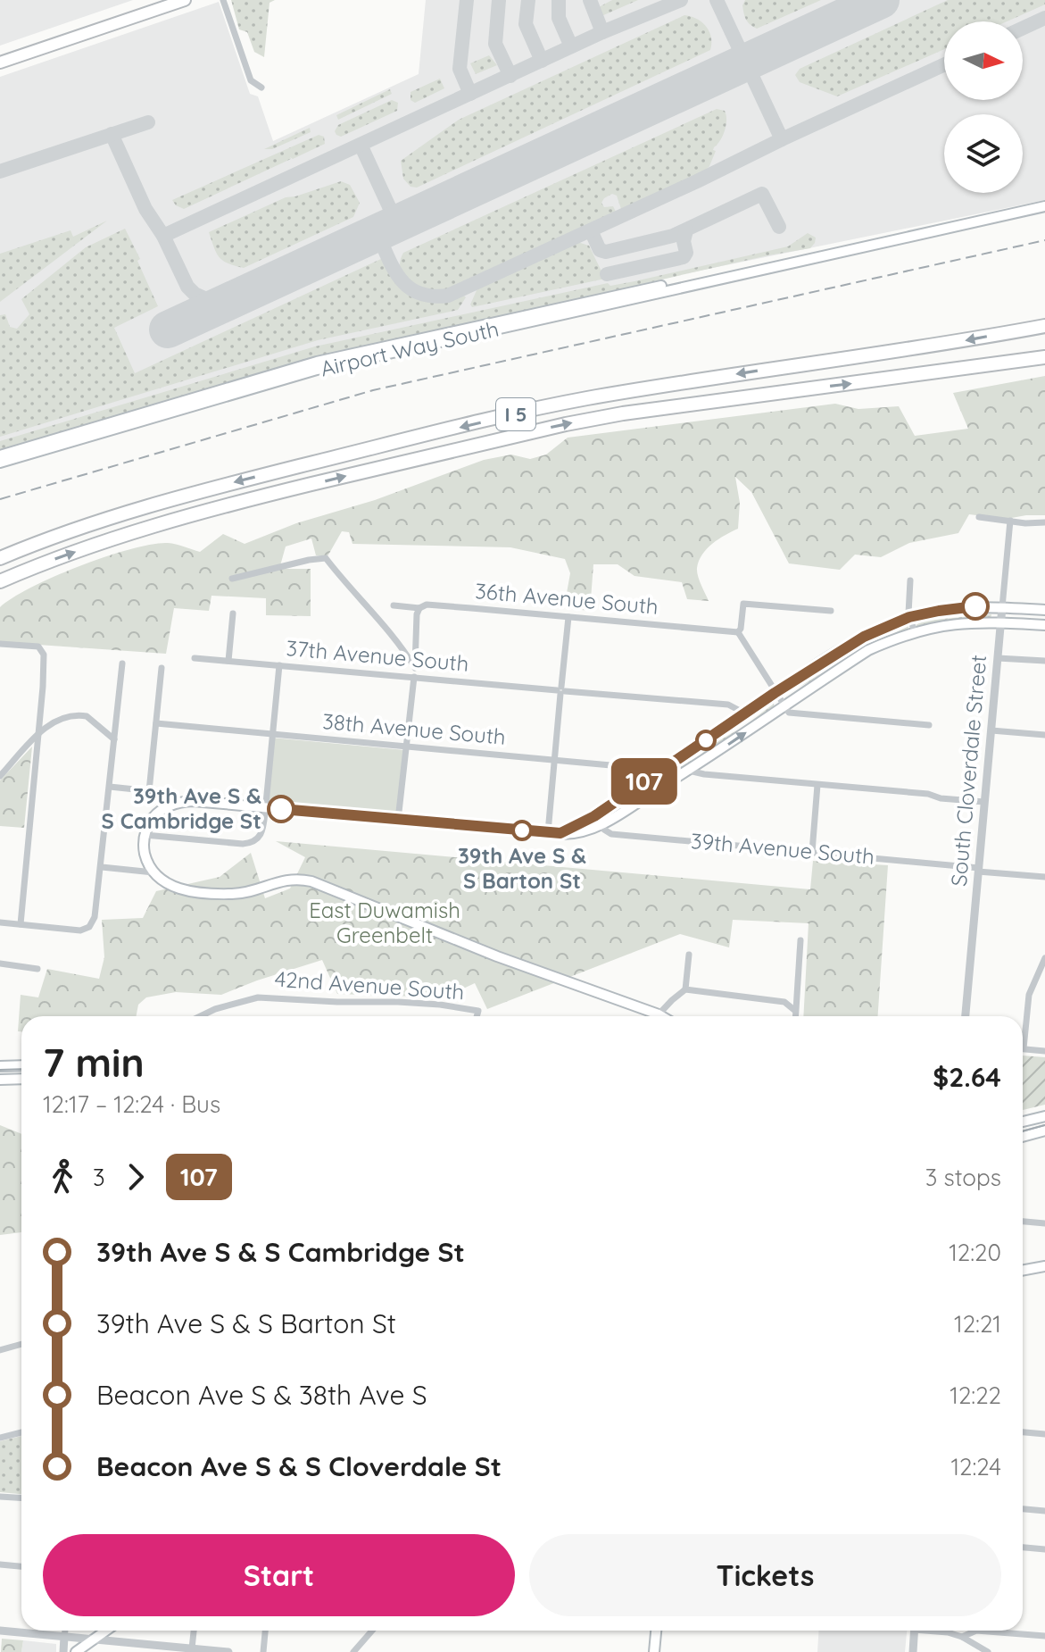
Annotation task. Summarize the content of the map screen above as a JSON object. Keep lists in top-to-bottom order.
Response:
{
  "streets": {
    "highway": ["I 5"],
    "main road": ["Airport Way South"],
    "street": [
      "36th Avenue South",
      "37th Avenue South",
      "38th Avenue South",
      "South Cloverdale Street",
      "39th Avenue South",
      "42nd Avenue South"
    ]
  },
  "crossings": [
    ["South Cloverdale Street", "39th Avenue South"]
  ],
  "parks": ["East Duwamish Greenbelt"],
  "places": ["39th Ave S & S Cambridge St", "39th Ave S & S Barton St"],
  "lines": ["bus line 107"],
  "north": "right",
  "page": {
    "on_map": "107",
    "heading": ["7 min", "12:17 – 12:24 · Bus", "$2.64"],
    "legs": ["3", "107", "3 stops"],
    "list": [
      {
        "name": "39th Ave S & S Cambridge St",
        "value": "12:20"
      },
      {
        "name": "39th Ave S & S Barton St",
        "value": "12:21"
      },
      {
        "name": "Beacon Ave S & 38th Ave S",
        "value": "12:22"
      },
      {
        "name": "Beacon Ave S & S Cloverdale St",
        "value": "12:24"
      }
    ],
    "buttons": ["Start", "Tickets"]
  }
}
